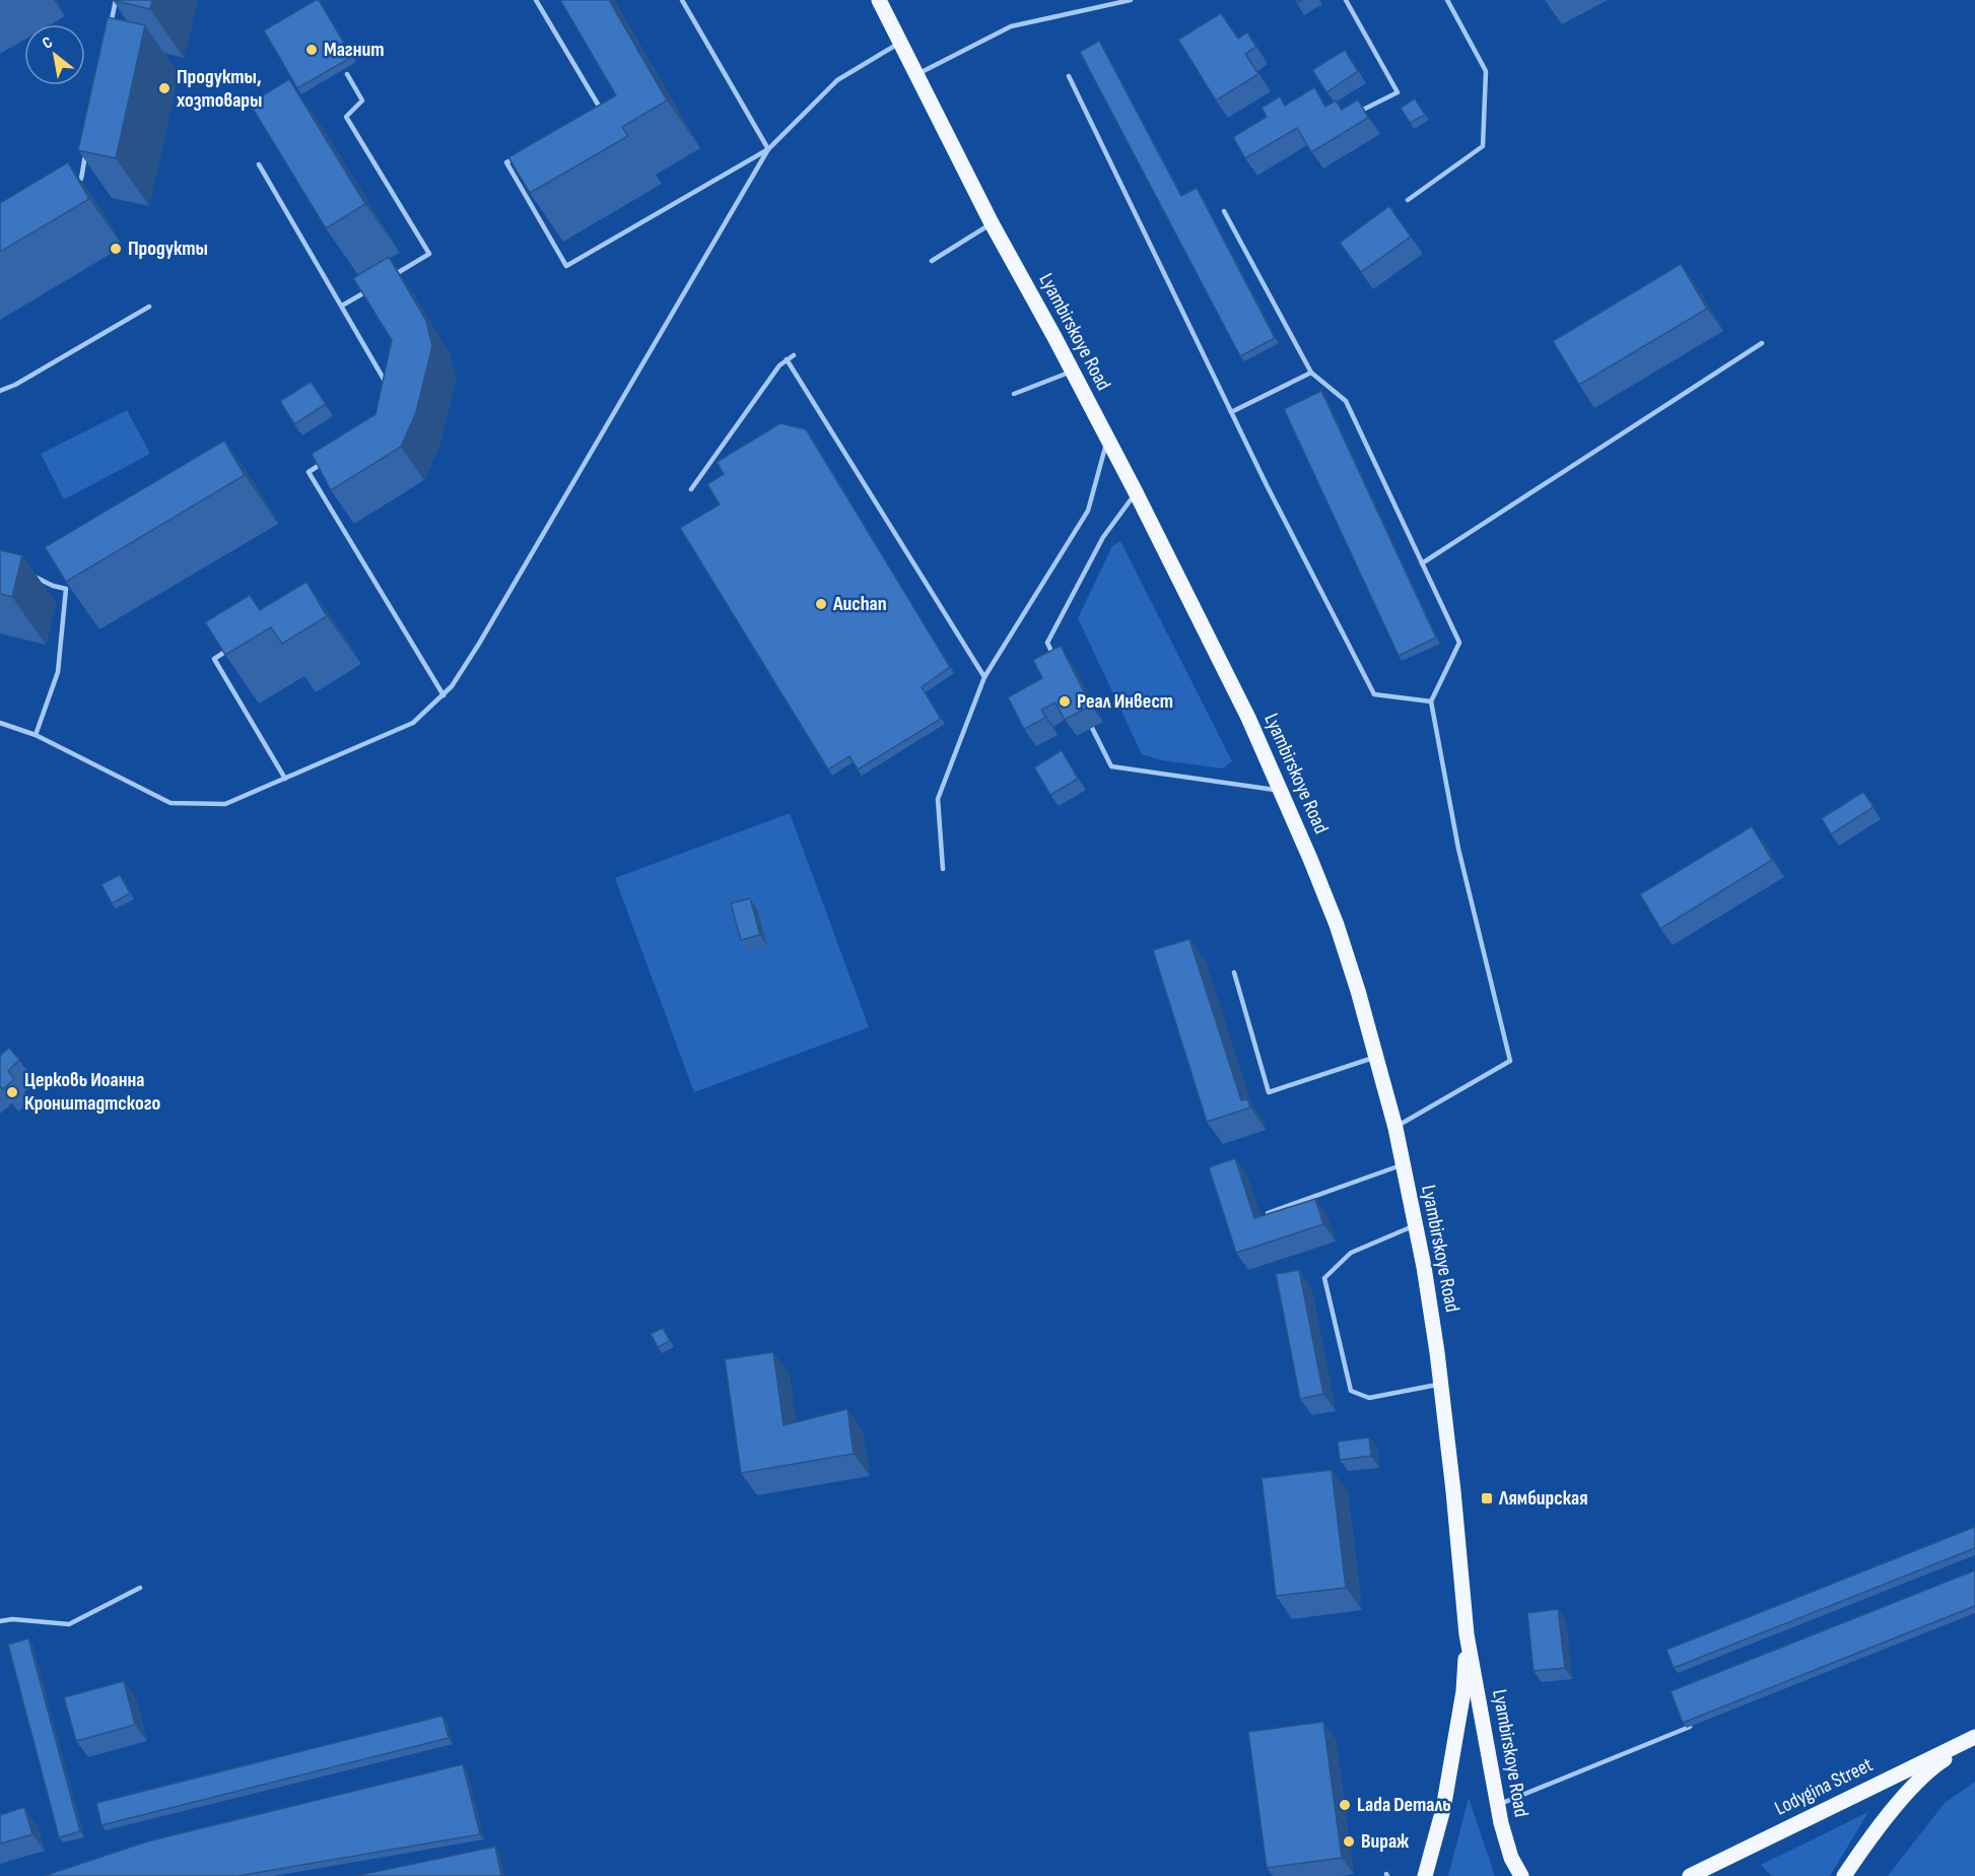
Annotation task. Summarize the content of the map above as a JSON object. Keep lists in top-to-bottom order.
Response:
{
  "streets": {
    "main road": ["Lyambirskoye Road", "Lodygina Street"]
  },
  "places": {
    "other": [
      "Магнит",
      "Продукты, хозтовары",
      "Продукты",
      "Auchan",
      "Реал Инвест",
      "Церковь Иоанна Кронштадтского",
      "Lada Dеталь",
      "Вираж"
    ],
    "transit": ["Лямбирская"]
  },
  "north": "top left"
}
